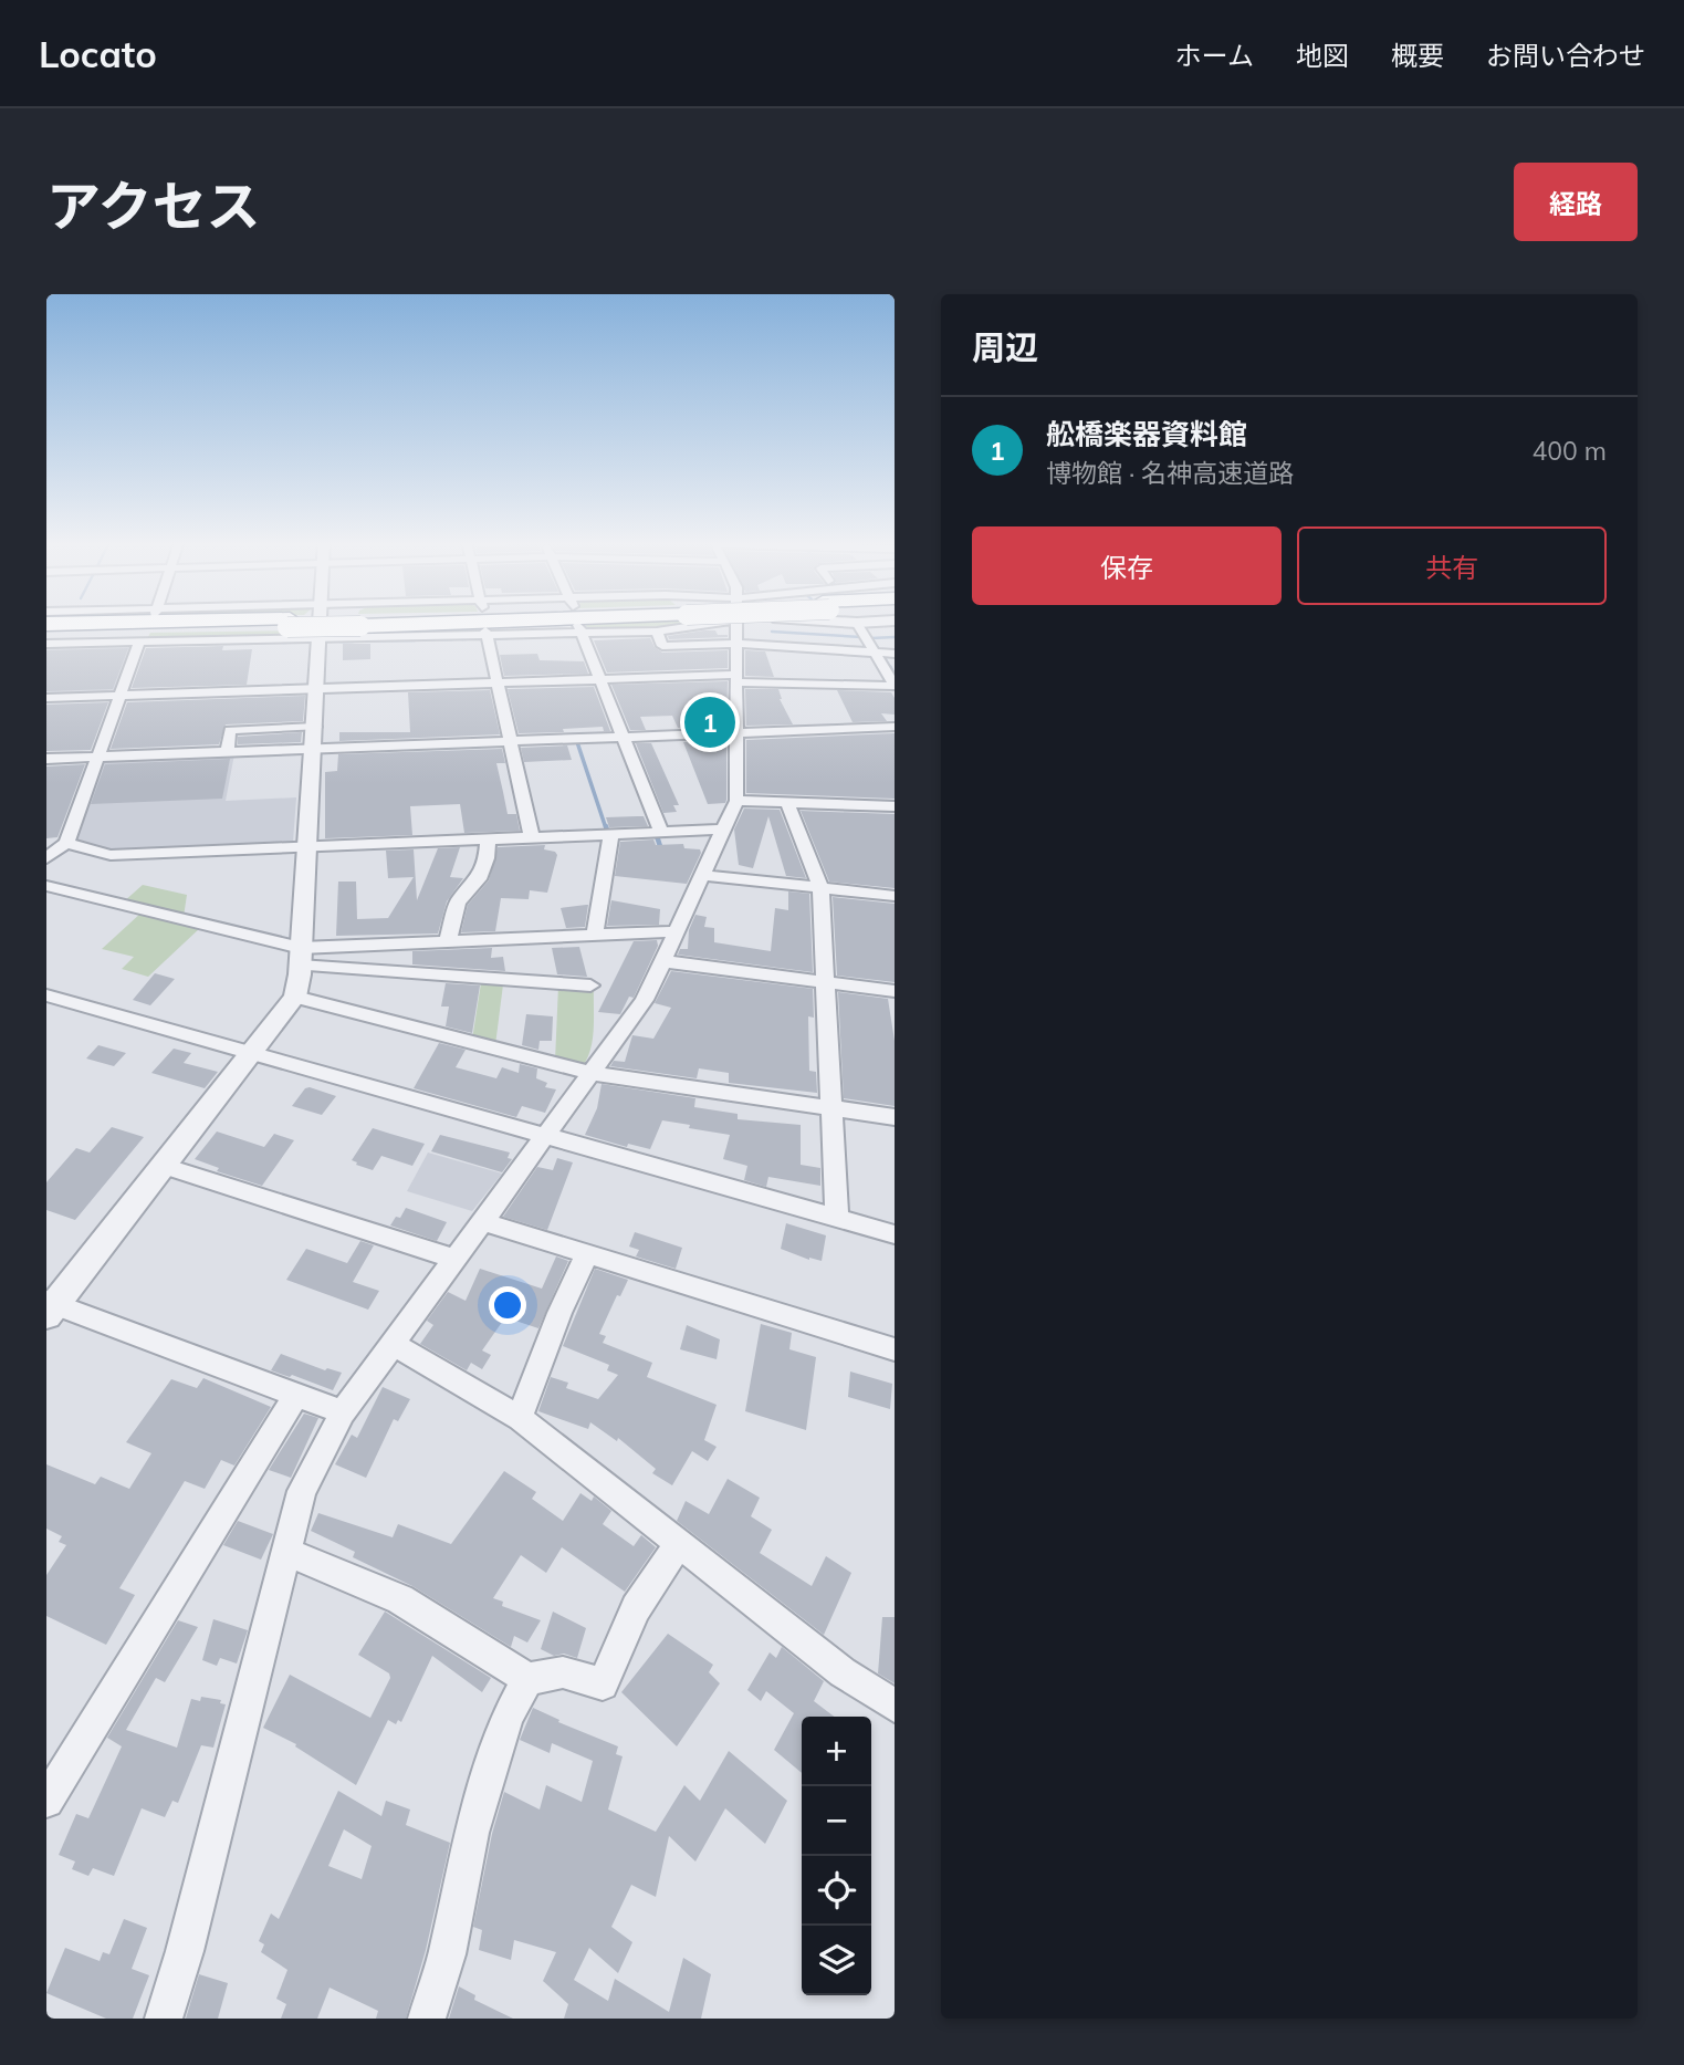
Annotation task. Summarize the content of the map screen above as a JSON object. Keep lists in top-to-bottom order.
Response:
{
  "page": {
    "header": "Locato",
    "nav": [
      "ホーム",
      "地図",
      "概要",
      "お問い合わせ"
    ],
    "title": "アクセス",
    "buttons": [
      "経路",
      ["保存", "共有"]
    ],
    "heading": "周辺",
    "list": [
      {
        "mark": "1",
        "name": "舩橋楽器資料館",
        "note": "博物館 · 名神高速道路",
        "value": "400 m"
      }
    ],
    "pins": "1",
    "map_buttons": ["+", "−"]
  }
}
